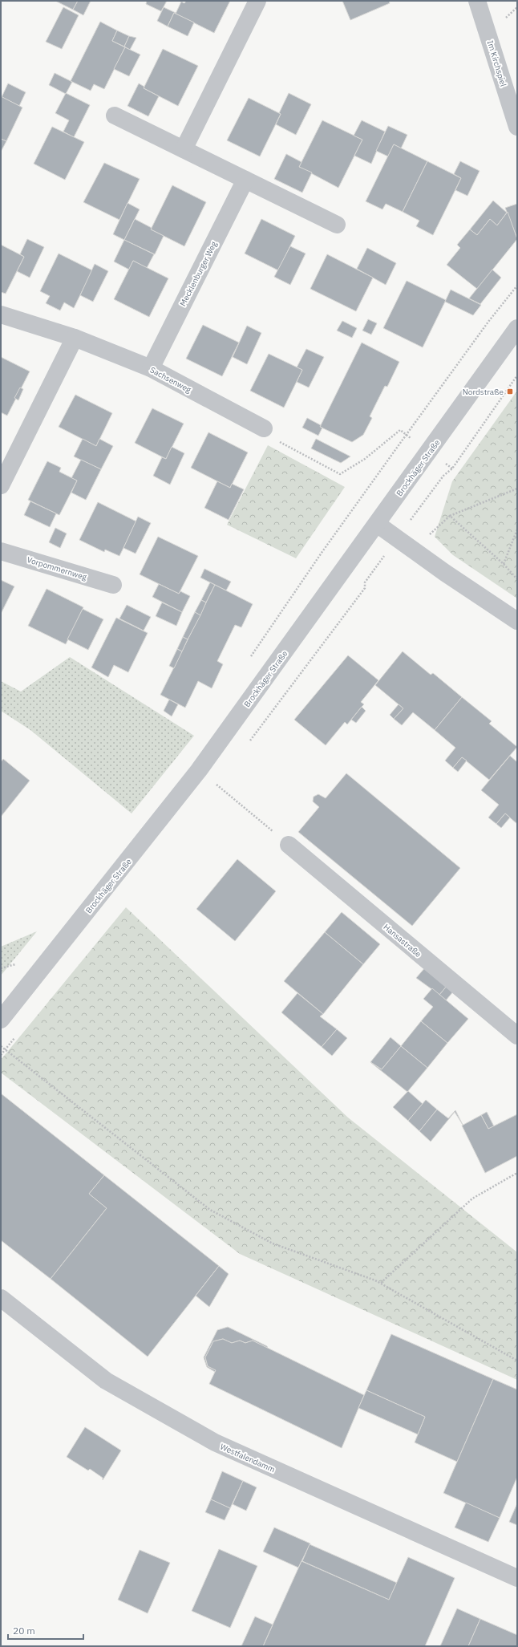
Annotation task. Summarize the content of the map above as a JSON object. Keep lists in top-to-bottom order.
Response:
{
  "streets": {
    "street": [
      "Im Kirchspiel",
      "Mecklenburger Weg",
      "Sachsenweg",
      "Brockhäger Straße",
      "Vorpommernweg",
      "Hansastraße",
      "Westfalendamm"
    ]
  },
  "crossings": [
    ["Mecklenburger Weg", "Sachsenweg"]
  ],
  "places": {
    "transit": ["Nordstraße"]
  },
  "scale_bar": "20 m"
}
